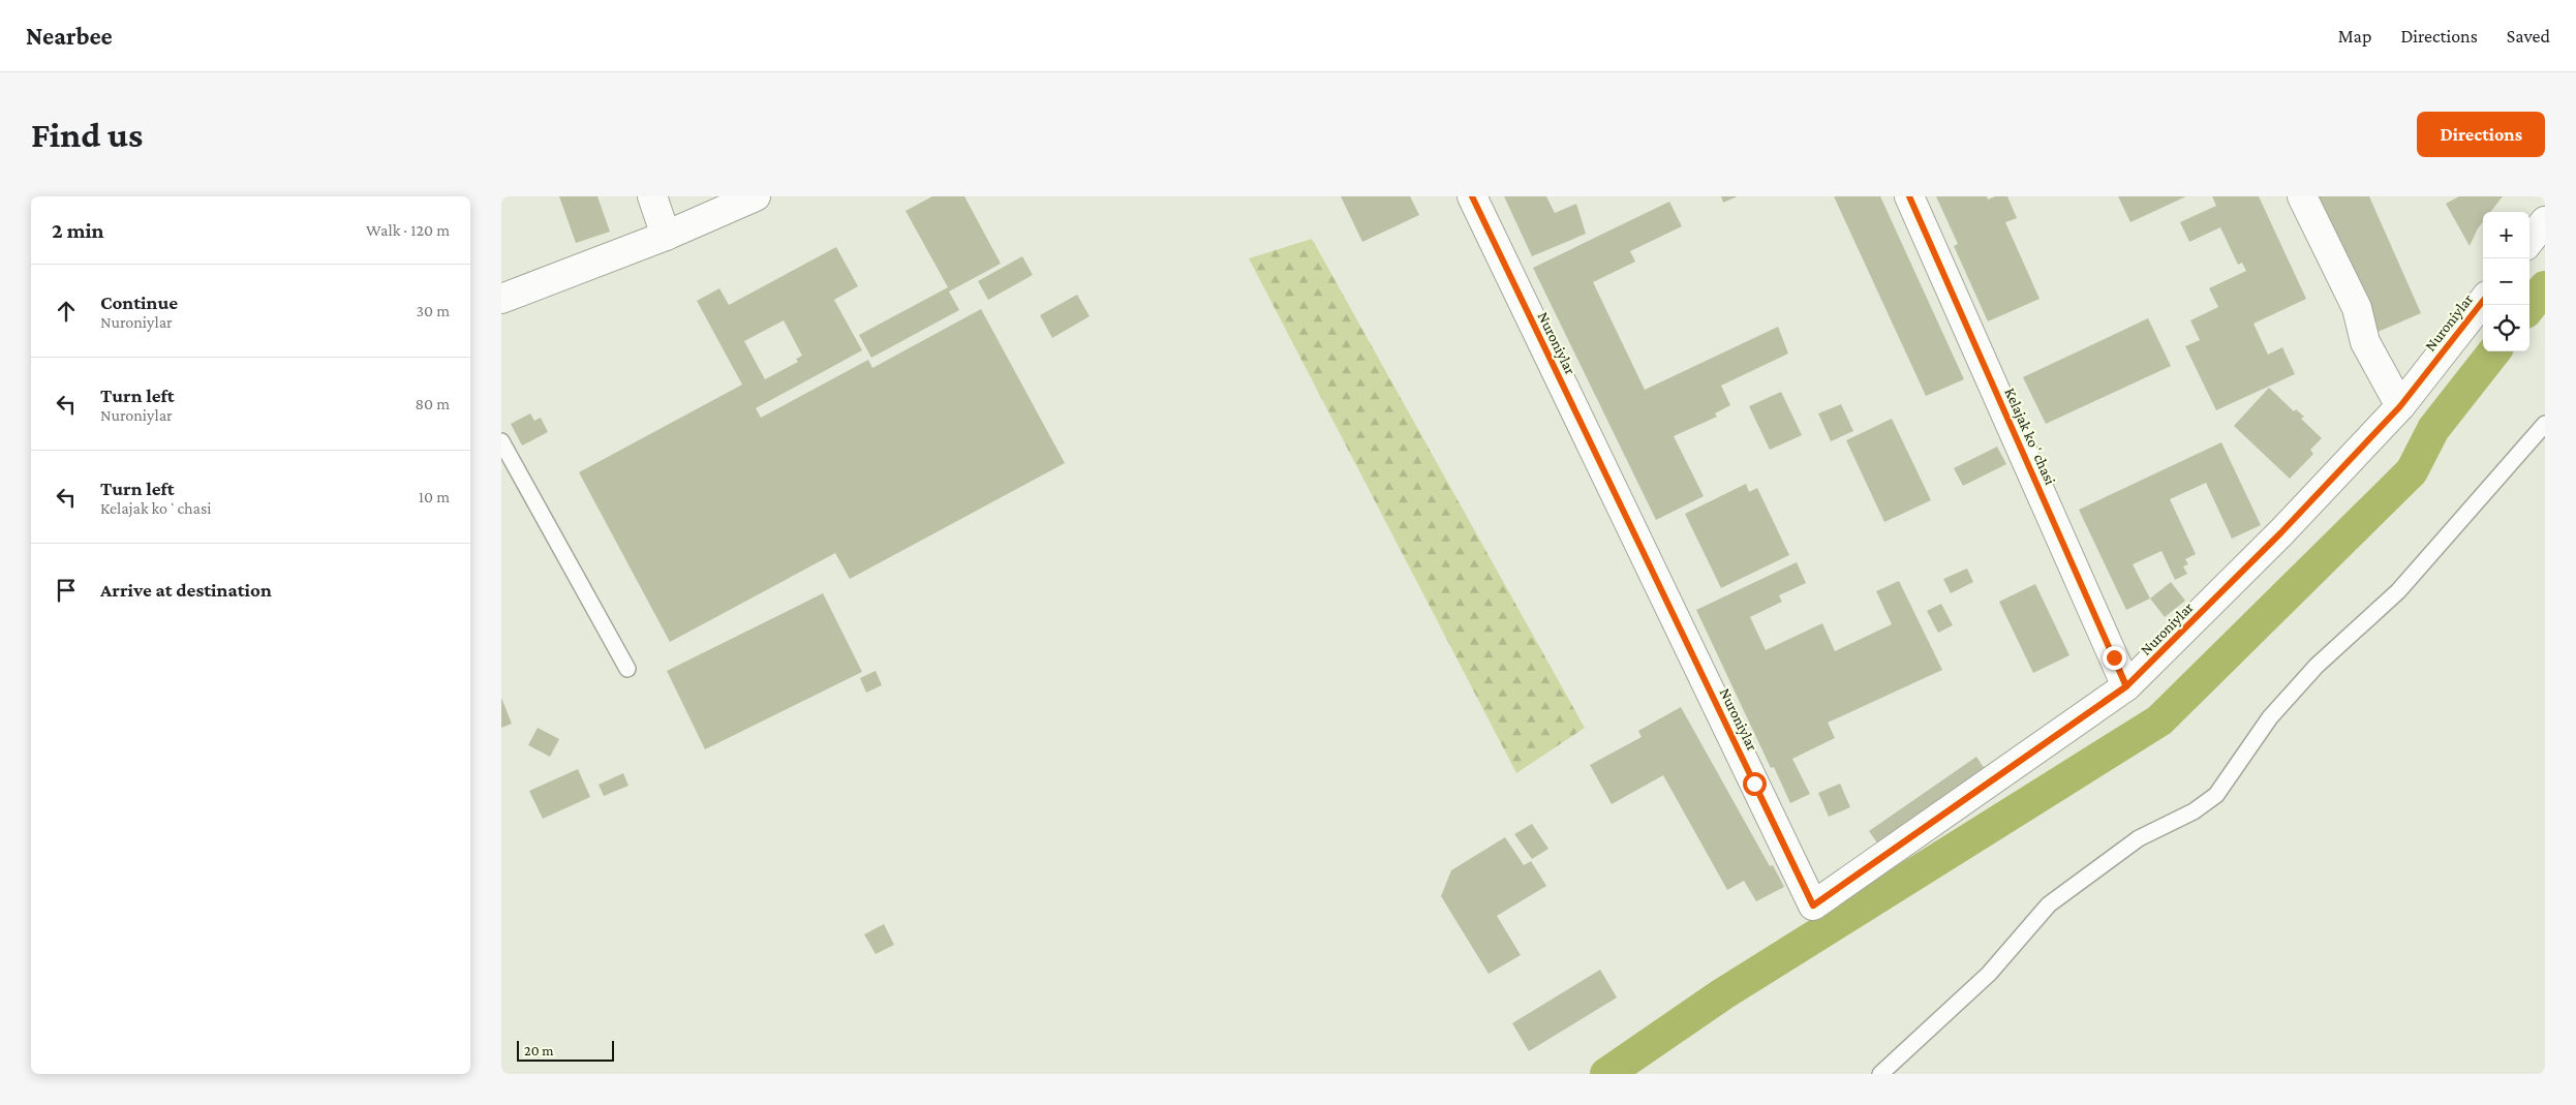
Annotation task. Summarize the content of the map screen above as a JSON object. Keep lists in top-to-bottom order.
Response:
{
  "streets": {
    "street": ["Nuroniylar", "Kelajak koʻchasi"]
  },
  "crossings": [
    ["Nuroniylar", "Kelajak koʻchasi"]
  ],
  "scale_bar": "20 m",
  "page": {
    "header": "Nearbee",
    "nav": ["Map", "Directions", "Saved"],
    "buttons": "Directions",
    "title": "Find us",
    "heading": ["2 min", "Walk · 120 m"],
    "map_buttons": ["+", "−"],
    "list": [
      ["Continue", "Nuroniylar", "30 m"],
      ["Turn left", "Nuroniylar", "80 m"],
      ["Turn left", "Kelajak koʻchasi", "10 m"],
      "Arrive at destination"
    ],
    "scale": "20 m"
  }
}
